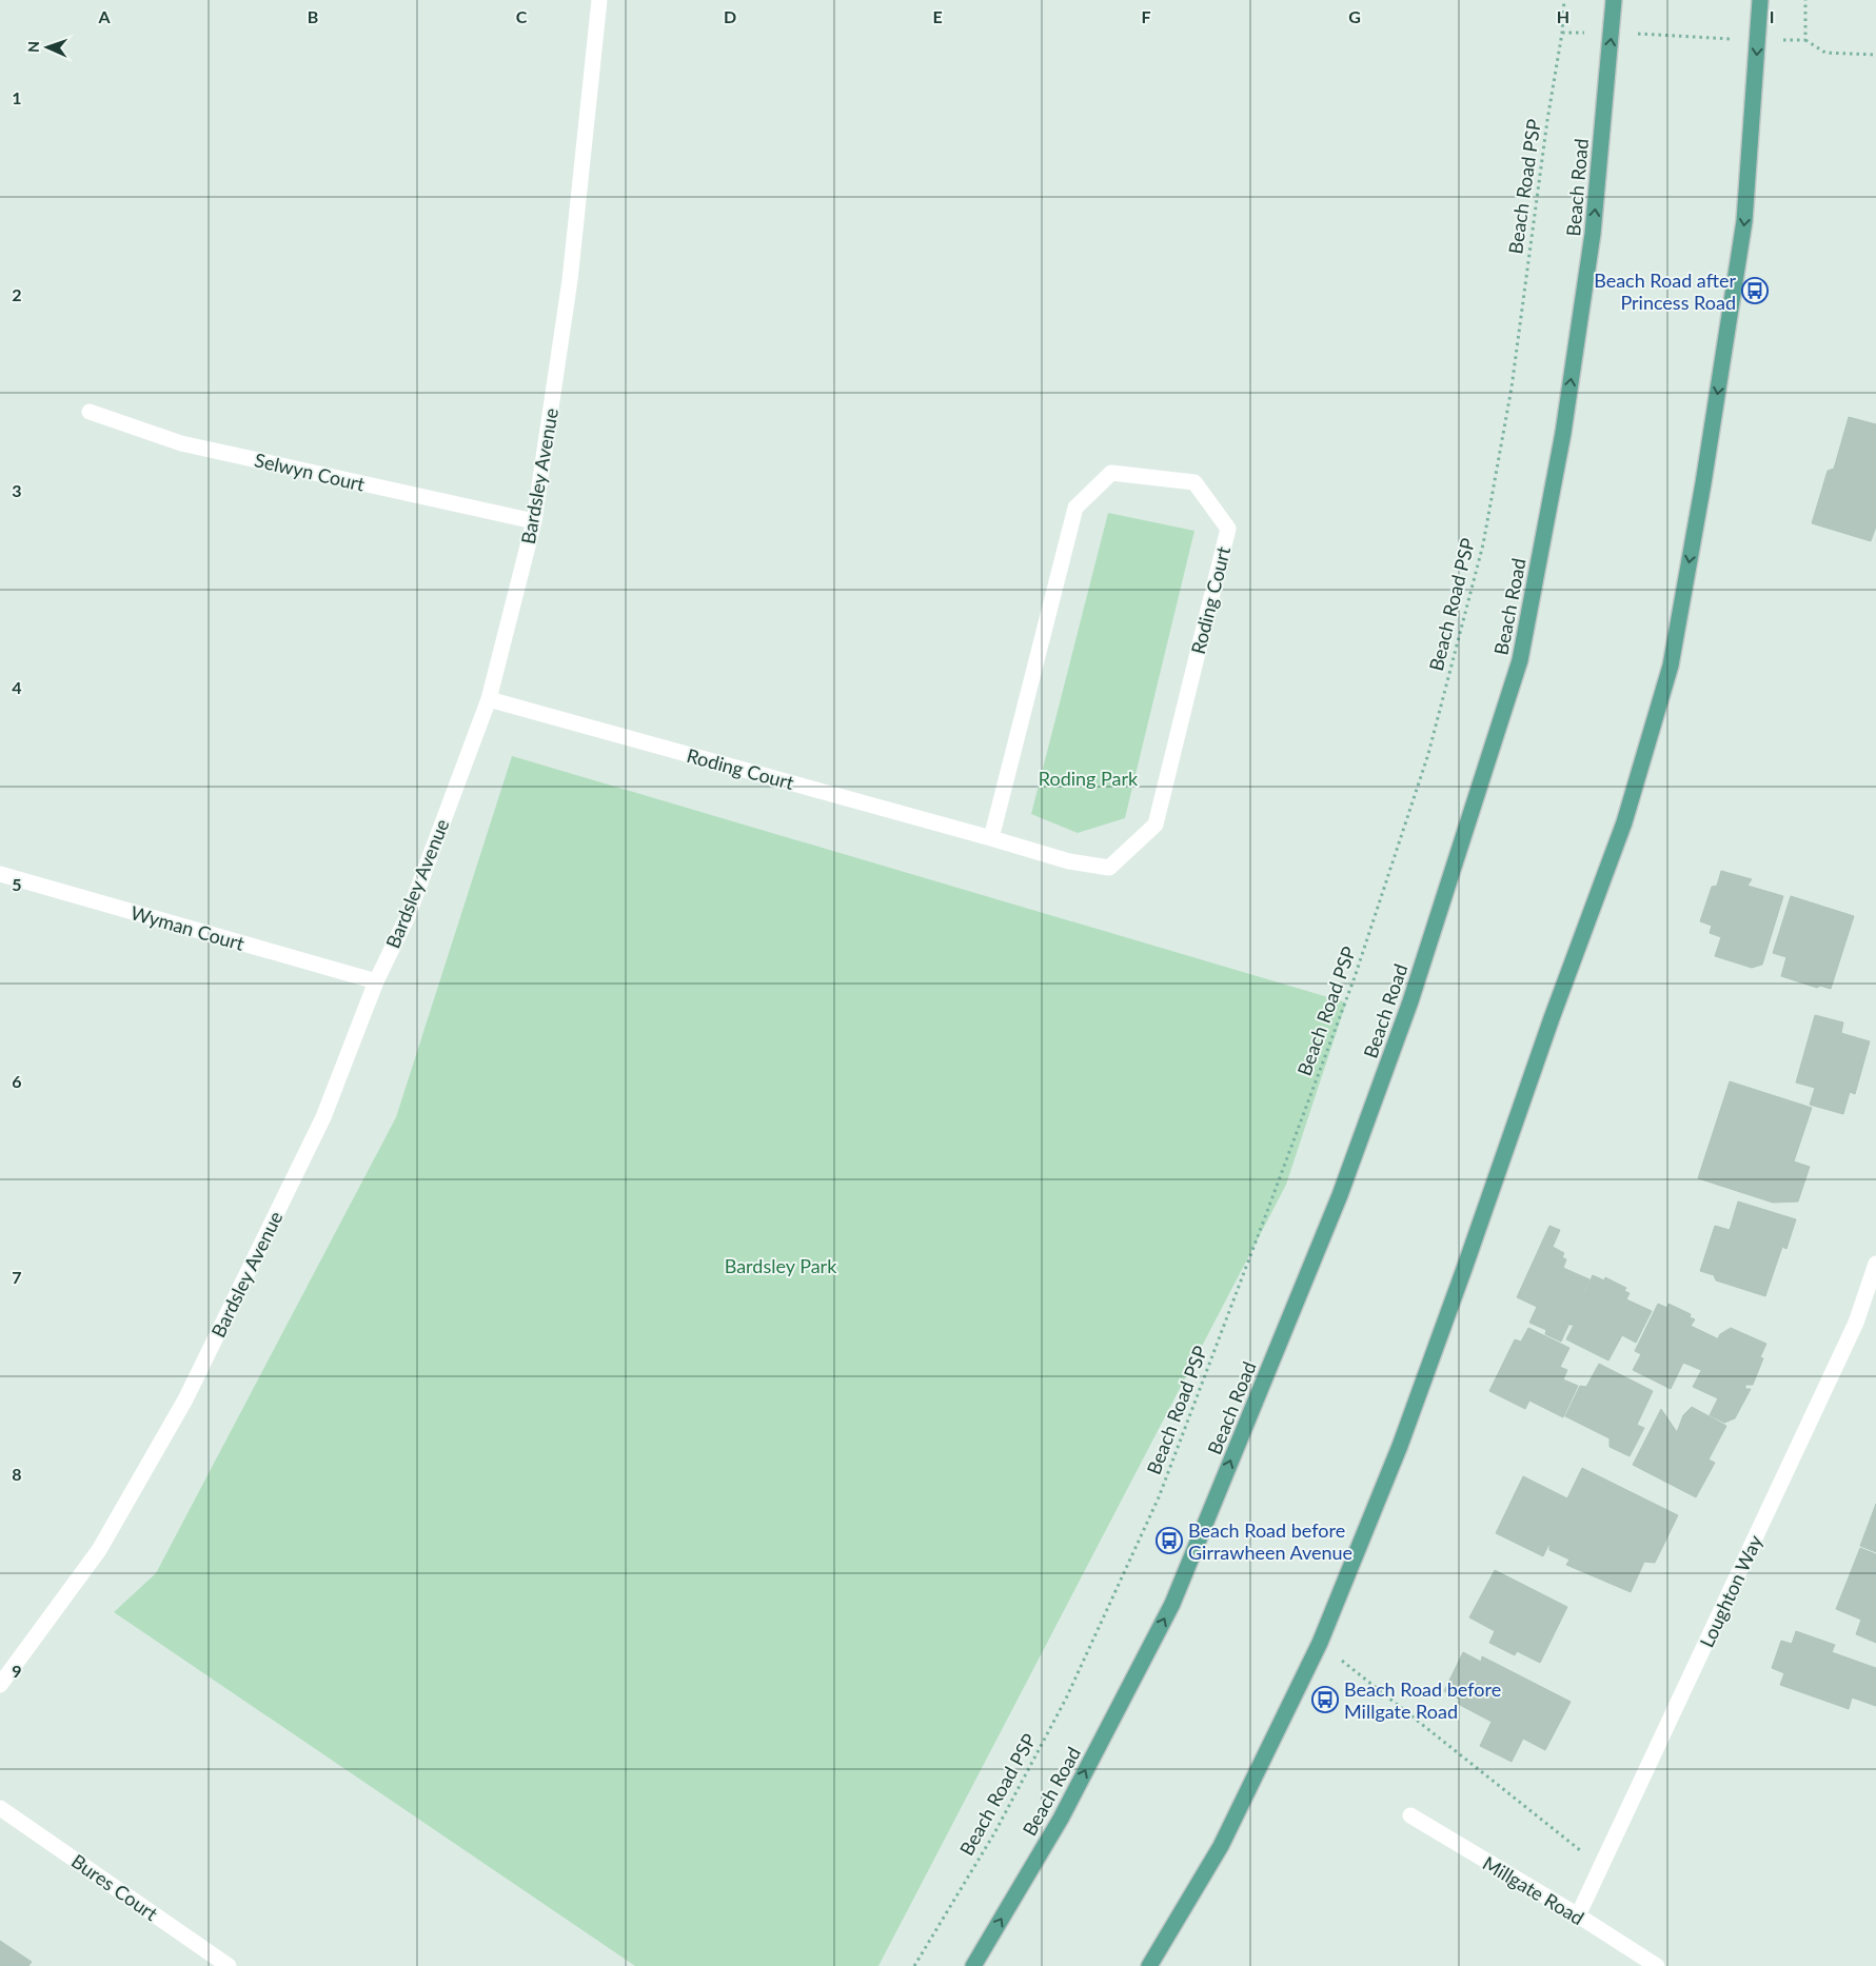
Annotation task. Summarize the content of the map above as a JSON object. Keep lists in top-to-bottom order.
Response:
{
  "streets": {
    "main road": ["Beach Road"],
    "street": [
      "Selwyn Court",
      "Bardsley Avenue",
      "Roding Court",
      "Wyman Court",
      "Loughton Way",
      "Bures Court",
      "Millgate Road"
    ],
    "path": ["Beach Road PSP"]
  },
  "crossings": [
    ["Selwyn Court", "Bardsley Avenue"],
    ["Bardsley Avenue", "Roding Court"],
    ["Bardsley Avenue", "Wyman Court"],
    ["Loughton Way", "Millgate Road"]
  ],
  "one_way": ["Beach Road"],
  "parks": ["Roding Park", "Bardsley Park"],
  "places": {
    "bus stop": ["Beach Road after Princess Road", "Beach Road before Girrawheen Avenue", "Beach Road before Millgate Road"]
  },
  "north": "left",
  "grid": {
    "columns": [
      "A",
      "B",
      "C",
      "D",
      "E",
      "F",
      "G",
      "H",
      "I"
    ],
    "rows": [
      "1",
      "2",
      "3",
      "4",
      "5",
      "6",
      "7",
      "8",
      "9"
    ]
  }
}
